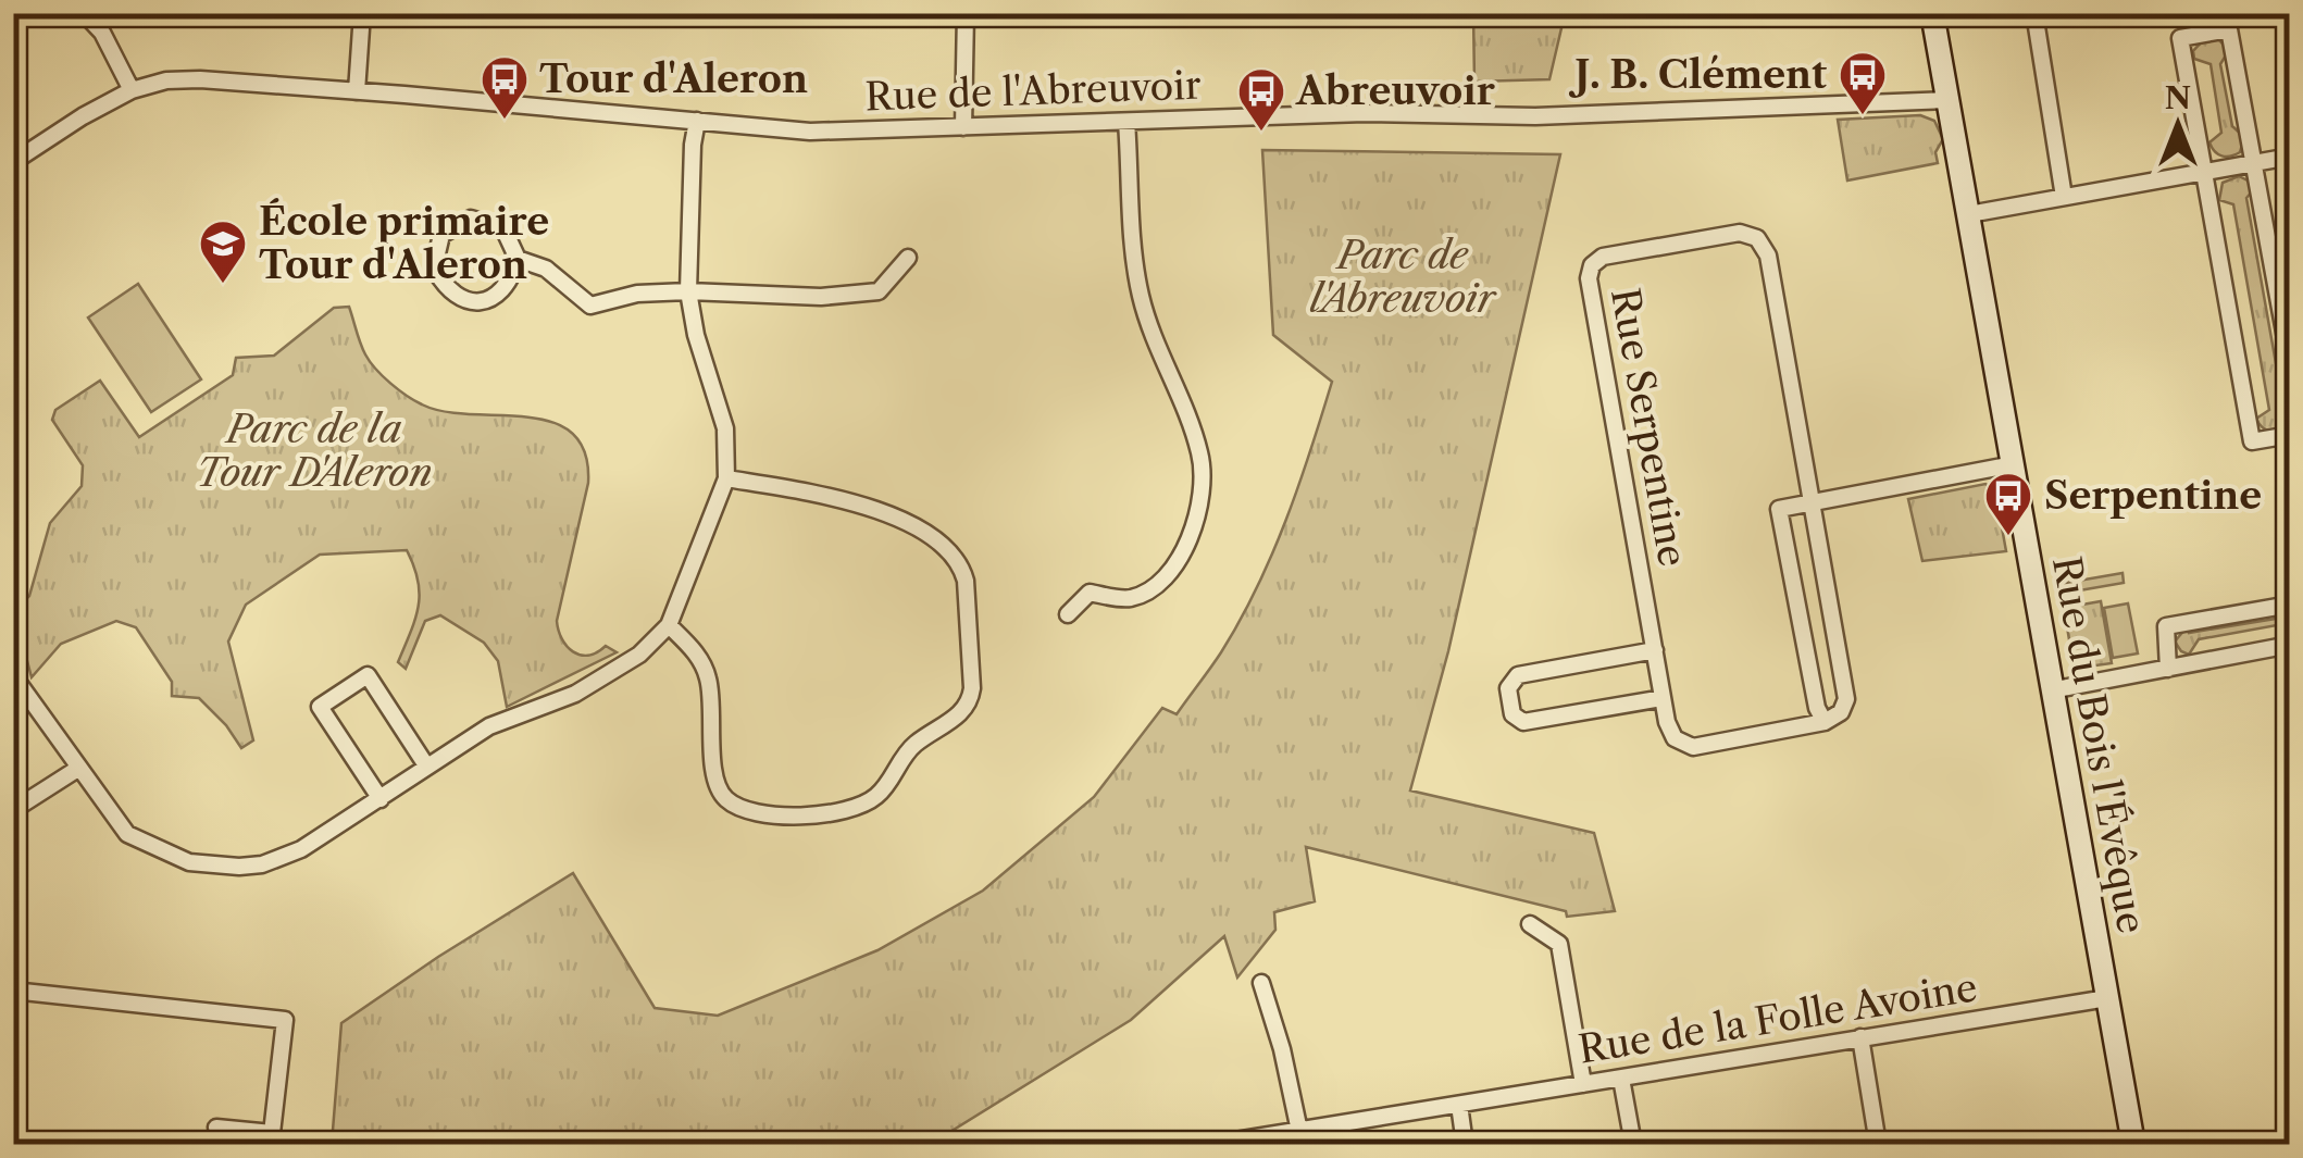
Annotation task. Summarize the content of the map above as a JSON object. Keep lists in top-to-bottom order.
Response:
{
  "streets": {
    "street": [
      "Rue de l'Abreuvoir",
      "Rue Serpentine",
      "Rue du Bois l'Évêque",
      "Rue de la Folle Avoine"
    ]
  },
  "crossings": [
    ["Rue de l'Abreuvoir", "Rue du Bois l'Évêque"],
    ["Rue du Bois l'Évêque", "Rue de la Folle Avoine"]
  ],
  "parks": ["Parc de l'Abreuvoir", "Parc de la Tour D'Aleron"],
  "places": {
    "bus stop": [
      "J. B. Clément",
      "Tour d'Aleron",
      "Abreuvoir",
      "Serpentine"
    ],
    "school or university": ["École primaire Tour d'Aleron"]
  },
  "north": "top"
}
